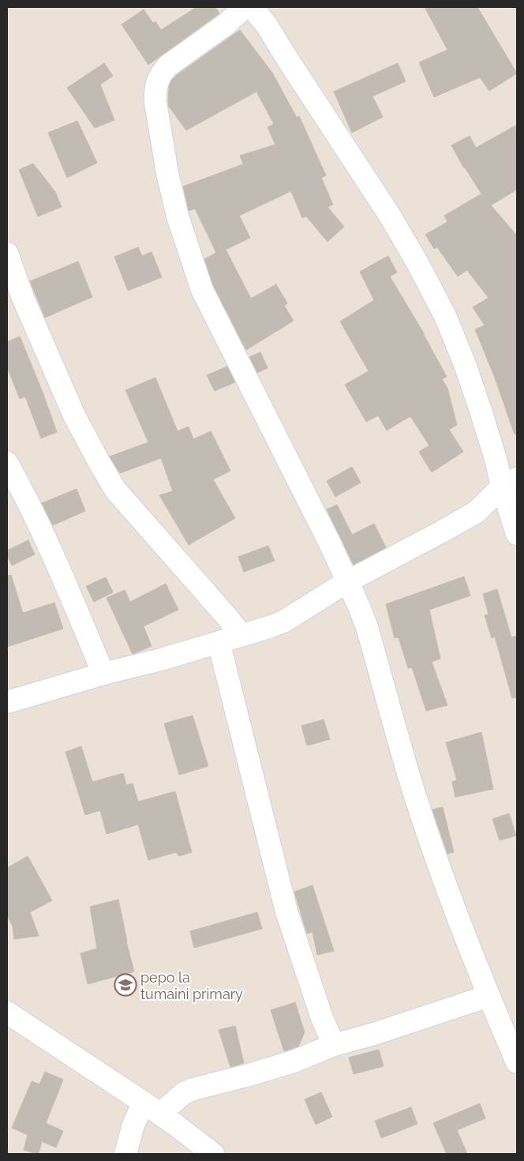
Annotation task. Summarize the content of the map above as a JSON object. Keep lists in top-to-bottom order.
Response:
{
  "places": {
    "school or university": ["pepo la tumaini primary"]
  }
}
